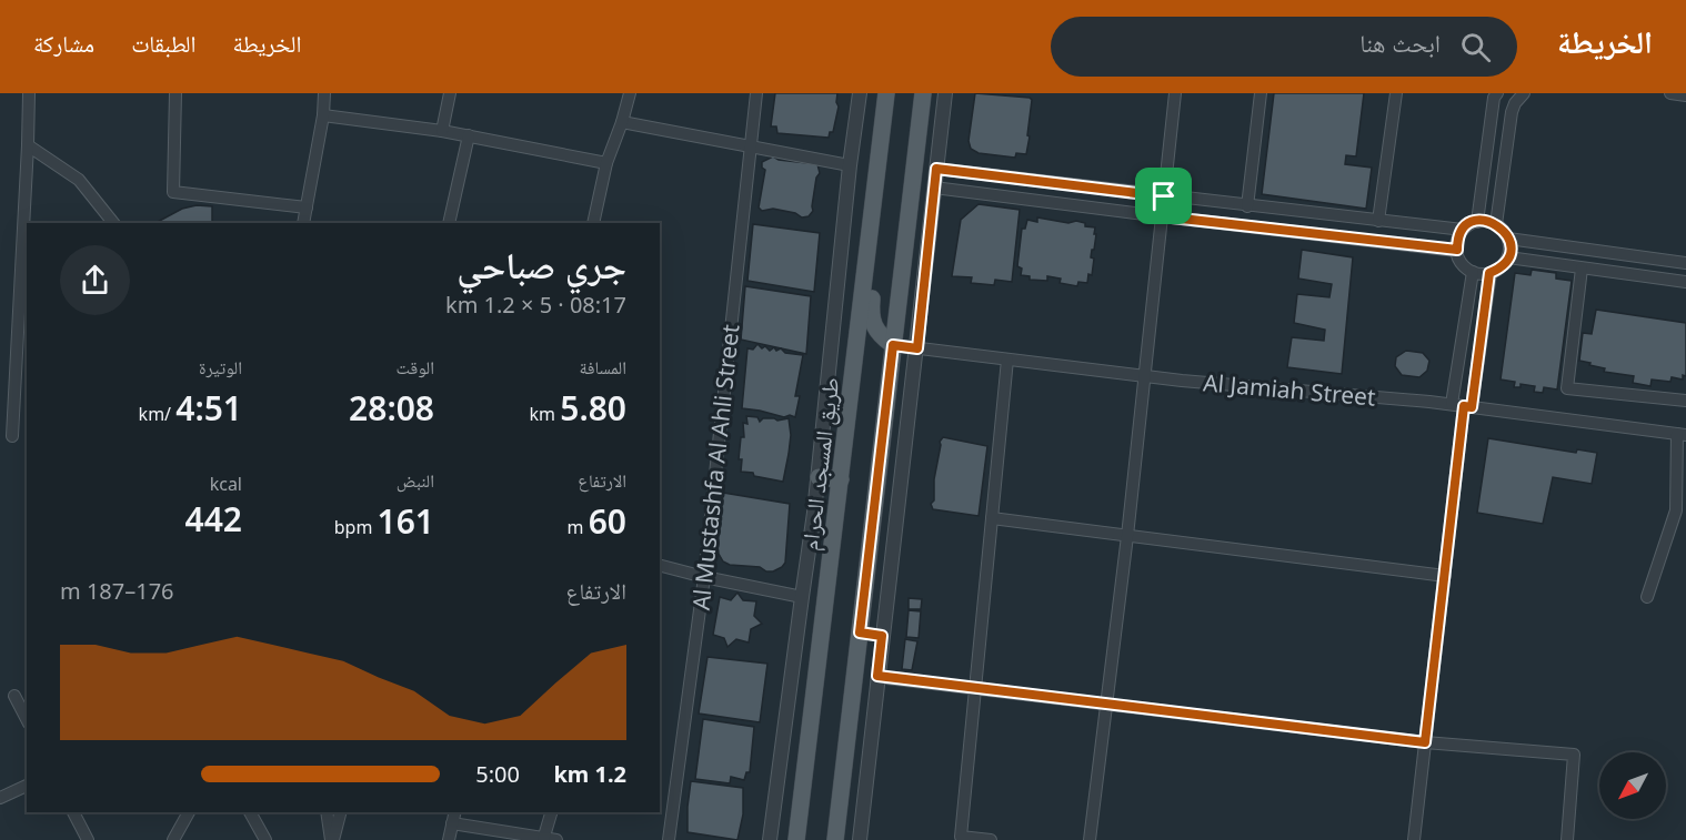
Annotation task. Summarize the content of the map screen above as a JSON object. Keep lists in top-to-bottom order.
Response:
{
  "streets": {
    "main road": ["طريق المسجد الحرام"],
    "street": ["Al Jamiah Street", "Al Mustashfa Al Ahli Street"]
  },
  "north": "bottom left",
  "page": {
    "header": "الخريطة",
    "search": "ابحث هنا",
    "nav": ["الخريطة", "الطبقات", "مشاركة"],
    "heading": ["جري صباحي", "08:17 · 5 × 1.2 km"],
    "stats": [
      ["المسافة", "5.80 km"],
      ["الوقت", "28:08"],
      ["الوتيرة", "4:51 /km"],
      ["الارتفاع", "60 m"],
      ["النبض", "161 bpm"],
      ["kcal", "442"]
    ],
    "chart": ["الارتفاع", "176–187 m"],
    "list": [
      {
        "name": "1.2 km",
        "note": "5:00"
      }
    ]
  }
}
